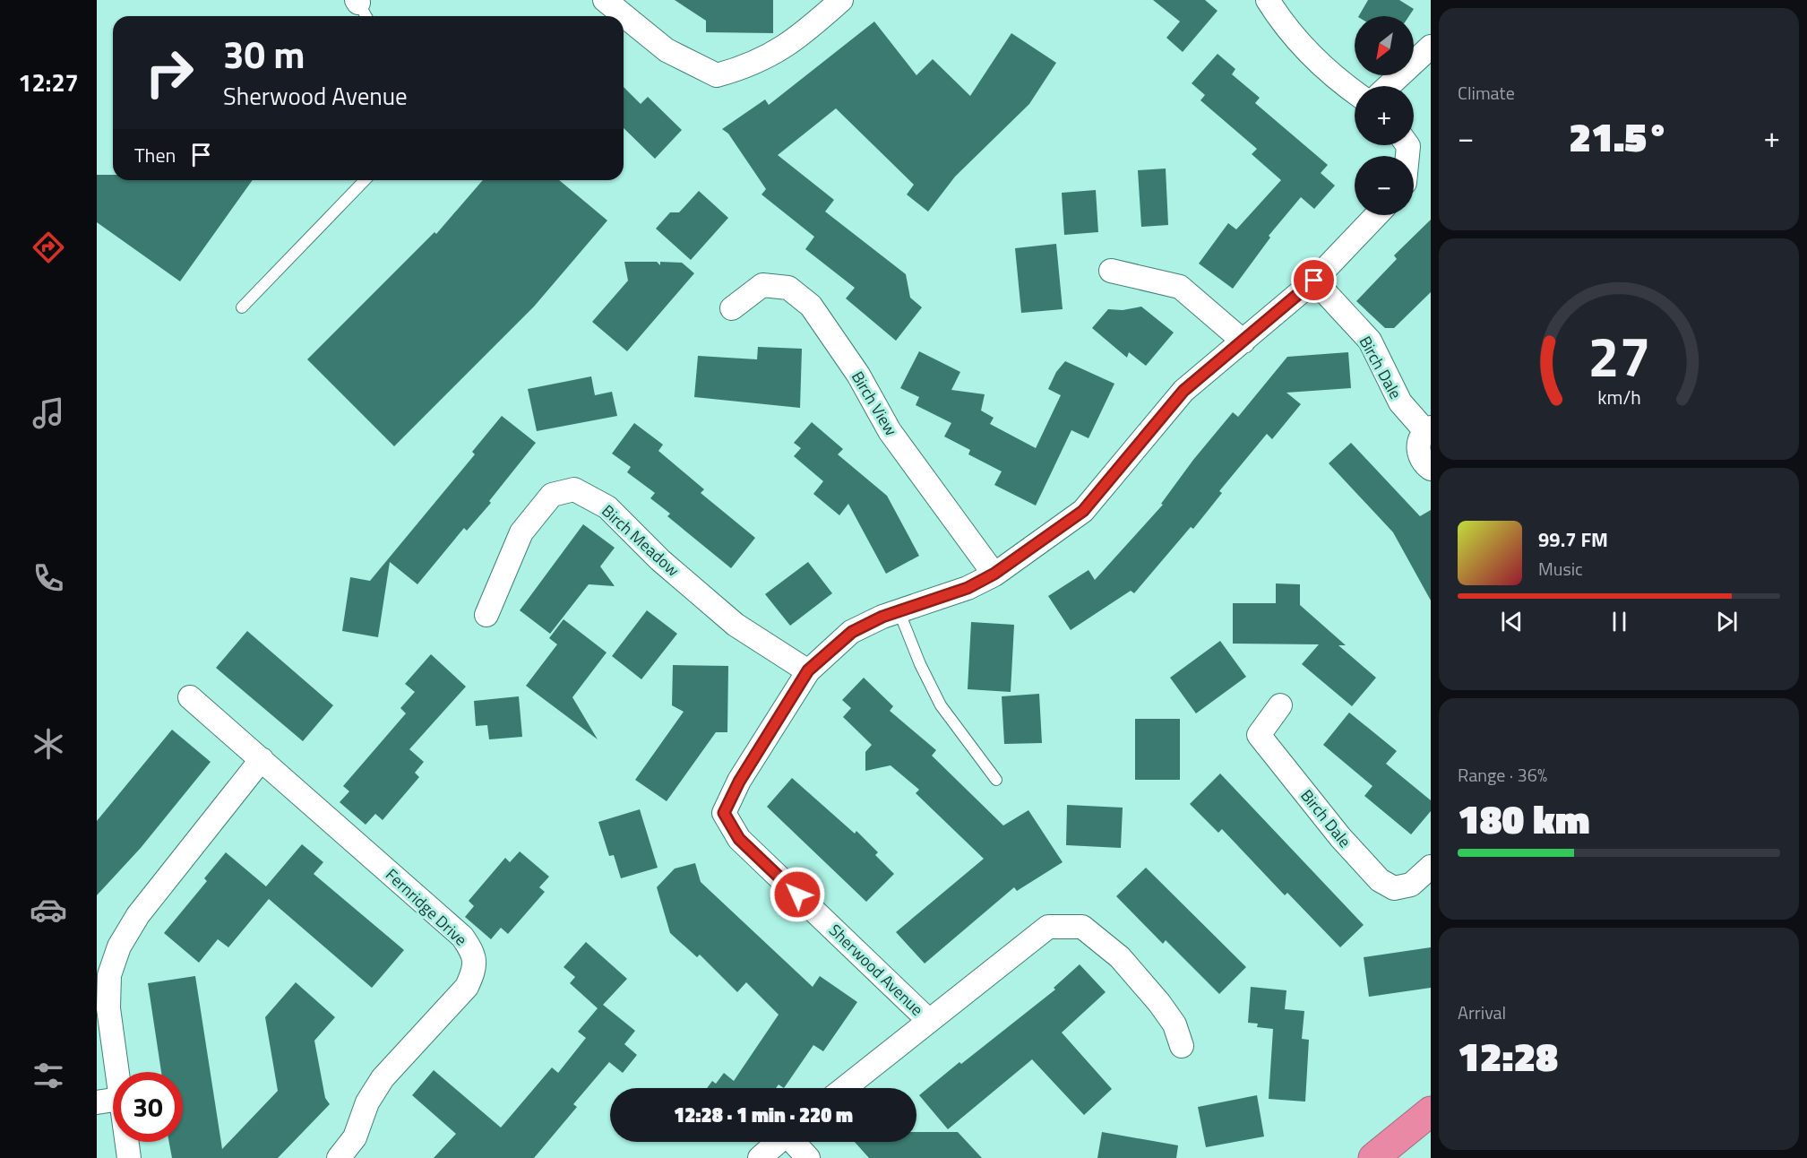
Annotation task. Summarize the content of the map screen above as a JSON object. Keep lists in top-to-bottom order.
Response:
{
  "streets": {
    "street": [
      "Birch Dale",
      "Birch View",
      "Birch Meadow",
      "Fernridge Drive",
      "Sherwood Avenue"
    ]
  },
  "crossings": [
    ["Birch Dale", "Sherwood Avenue"],
    ["Birch View", "Sherwood Avenue"],
    ["Birch Meadow", "Sherwood Avenue"]
  ],
  "north": "bottom left",
  "page": {
    "tabs": "12:27",
    "tile": [
      "Climate",
      ["Range · 36%", "180 km"],
      ["Arrival", "12:28"]
    ],
    "map_buttons": ["+", "−"],
    "turn": ["30 m", "Sherwood Avenue"],
    "heat": ["−", "21.5°", "+"],
    "then": "Then",
    "song": ["99.7 FM", "Music"],
    "limit": "30",
    "trip": "12:28 · 1 min · 220 m",
    "gauge": ["27", "km/h"]
  }
}
